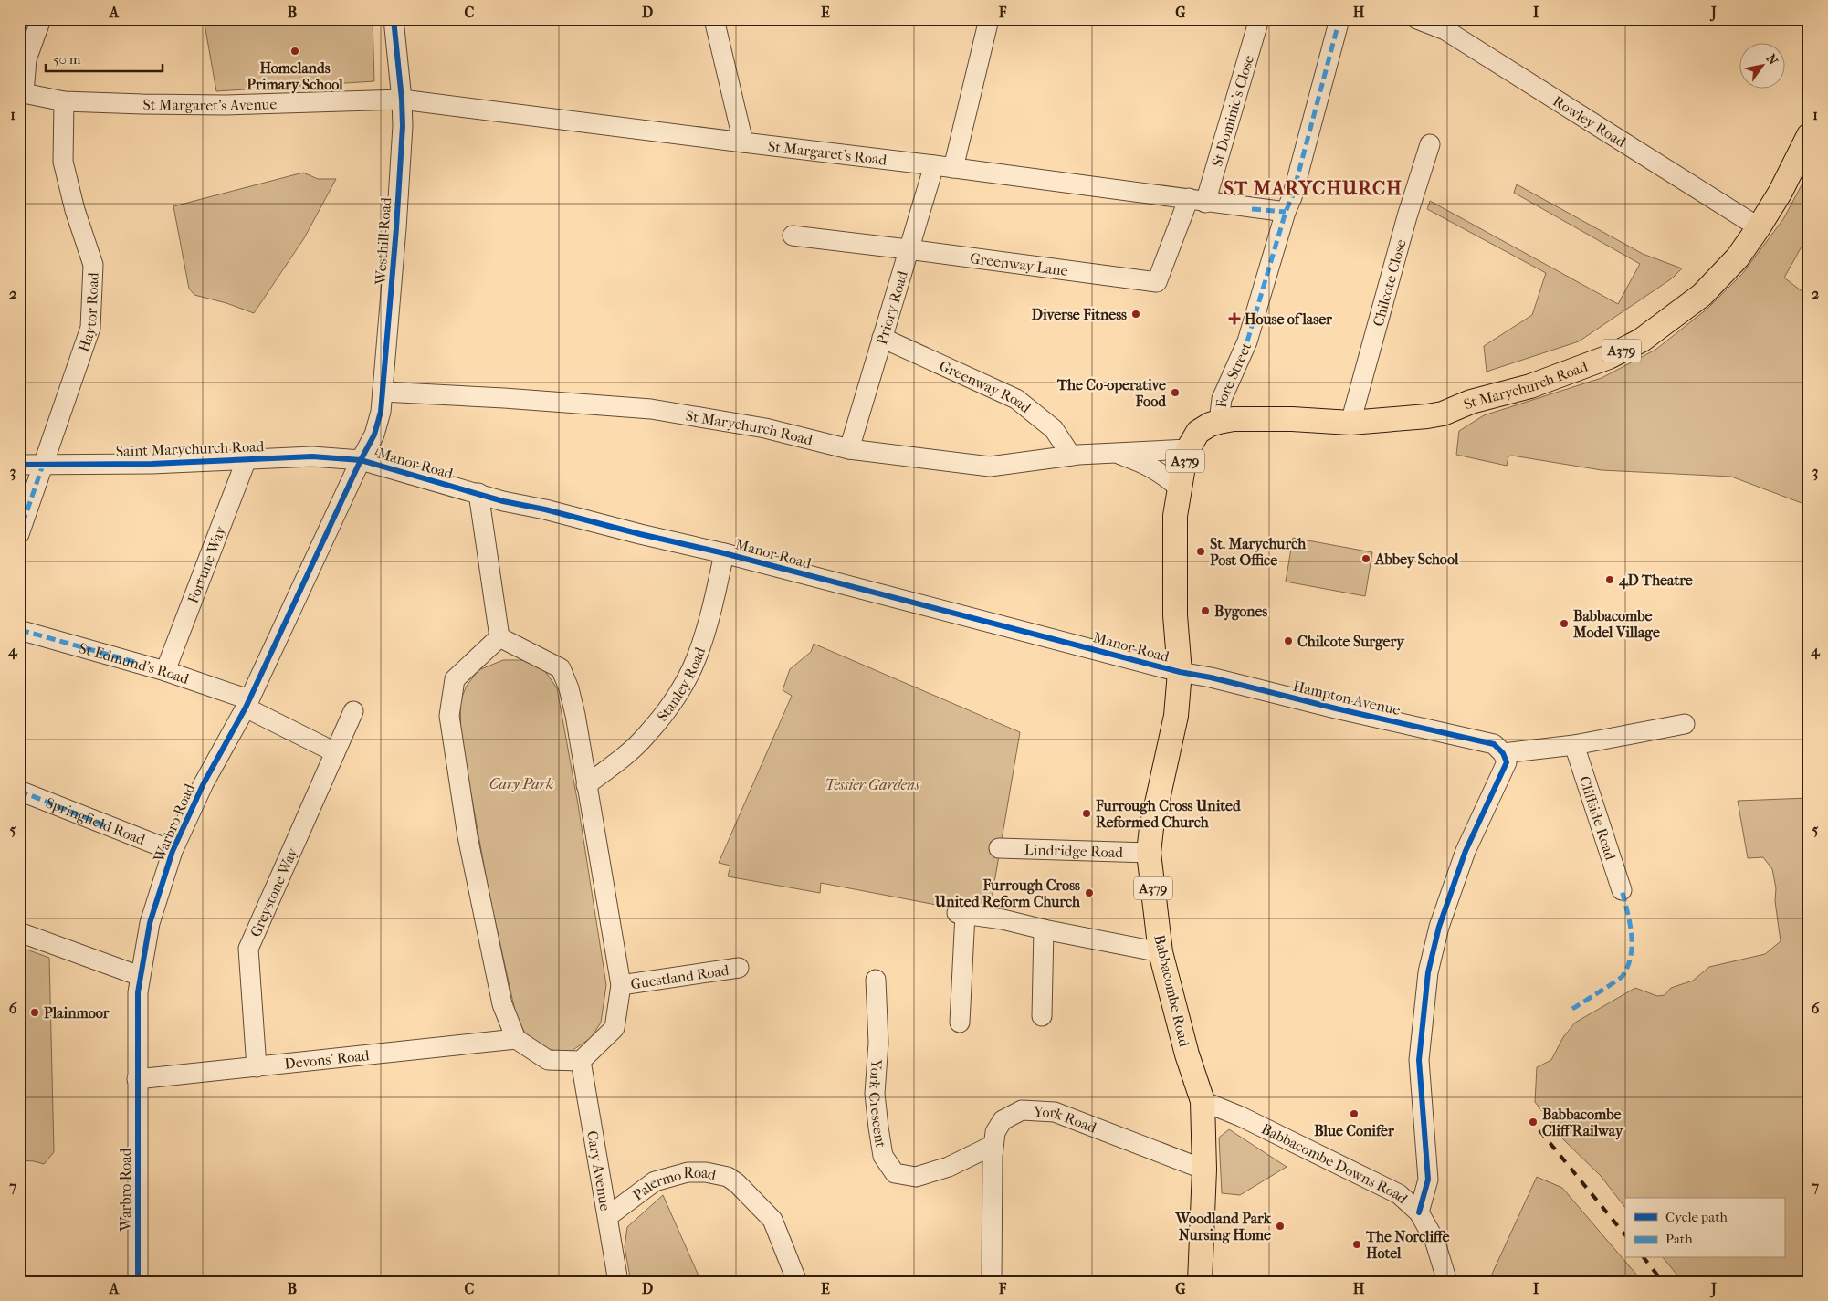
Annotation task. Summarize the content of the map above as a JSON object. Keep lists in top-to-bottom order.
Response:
{
  "streets": {
    "main road": [
      "A379",
      "Fore Street",
      "St Marychurch Road",
      "Babbacombe Road"
    ],
    "street": [
      "St Margaret's Avenue",
      "St Dominic's Close",
      "Rowley Road",
      "St Margaret's Road",
      "Westhill Road",
      "Greenway Lane",
      "Chilcote Close",
      "Priory Road",
      "Haytor Road",
      "Greenway Road",
      "Saint Marychurch Road",
      "Manor Road",
      "Fortune Way",
      "St Edmund's Road",
      "Stanley Road",
      "Hampton Avenue",
      "Cliffside Road",
      "Springfield Road",
      "Warbro Road",
      "Lindridge Road",
      "Greystone Way",
      "Guestland Road",
      "Devons' Road",
      "York Crescent",
      "York Road",
      "Babbacombe Downs Road",
      "Cary Avenue",
      "Palermo Road"
    ]
  },
  "crossings": [
    ["St Margaret's Avenue", "St Margaret's Road"],
    ["St Margaret's Avenue", "Westhill Road"],
    ["St Margaret's Avenue", "Haytor Road"],
    ["St Dominic's Close", "St Margaret's Road"],
    ["St Dominic's Close", "Greenway Lane"],
    ["Rowley Road", "St Marychurch Road"],
    ["St Margaret's Road", "Westhill Road"],
    ["St Margaret's Road", "Greenway Lane"],
    ["St Margaret's Road", "Priory Road"],
    ["St Margaret's Road", "Fore Street"],
    ["Westhill Road", "St Marychurch Road"],
    ["Westhill Road", "Saint Marychurch Road"],
    ["Westhill Road", "Manor Road"],
    ["Westhill Road", "Warbro Road"],
    ["Greenway Lane", "Priory Road"],
    ["Chilcote Close", "St Marychurch Road"],
    ["Priory Road", "St Marychurch Road"],
    ["Priory Road", "Greenway Road"],
    ["Haytor Road", "Saint Marychurch Road"],
    ["Fore Street", "St Marychurch Road"],
    ["Fore Street", "Manor Road"],
    ["Fore Street", "Hampton Avenue"],
    ["Fore Street", "Babbacombe Road"],
    ["St Marychurch Road", "Greenway Road"],
    ["Saint Marychurch Road", "Manor Road"],
    ["Saint Marychurch Road", "Fortune Way"],
    ["Saint Marychurch Road", "Warbro Road"],
    ["Manor Road", "Stanley Road"],
    ["Manor Road", "Hampton Avenue"],
    ["Manor Road", "Warbro Road"],
    ["Manor Road", "Babbacombe Road"],
    ["Fortune Way", "St Edmund's Road"],
    ["St Edmund's Road", "Warbro Road"],
    ["Hampton Avenue", "Babbacombe Road"],
    ["Springfield Road", "Warbro Road"],
    ["Warbro Road", "Devons' Road"],
    ["Lindridge Road", "Babbacombe Road"],
    ["Greystone Way", "Devons' Road"],
    ["Babbacombe Road", "York Road"],
    ["Babbacombe Road", "Babbacombe Downs Road"],
    ["York Crescent", "York Road"],
    ["Cary Avenue", "Palermo Road"]
  ],
  "districts": ["ST MARYCHURCH"],
  "parks": ["Cary Park", "Tessier Gardens"],
  "places": {
    "other": [
      "Homelands Primary School",
      "Diverse Fitness",
      "The Co-operative Food",
      "St. Marychurch Post Office",
      "Abbey School",
      "4D Theatre",
      "Bygones",
      "Babbacombe Model Village",
      "Chilcote Surgery",
      "Furrough Cross United Reformed Church",
      "Furrough Cross United Reform Church",
      "Plainmoor",
      "Blue Conifer",
      "Babbacombe Cliff Railway",
      "Woodland Park Nursing Home",
      "The Norcliffe Hotel"
    ],
    "health": ["House of laser"]
  },
  "legend": ["Cycle path", "Path"],
  "scale_bar": "50 m",
  "north": "top right",
  "grid": {
    "columns": [
      "A",
      "B",
      "C",
      "D",
      "E",
      "F",
      "G",
      "H",
      "I",
      "J"
    ],
    "rows": [
      "1",
      "2",
      "3",
      "4",
      "5",
      "6",
      "7"
    ]
  }
}
